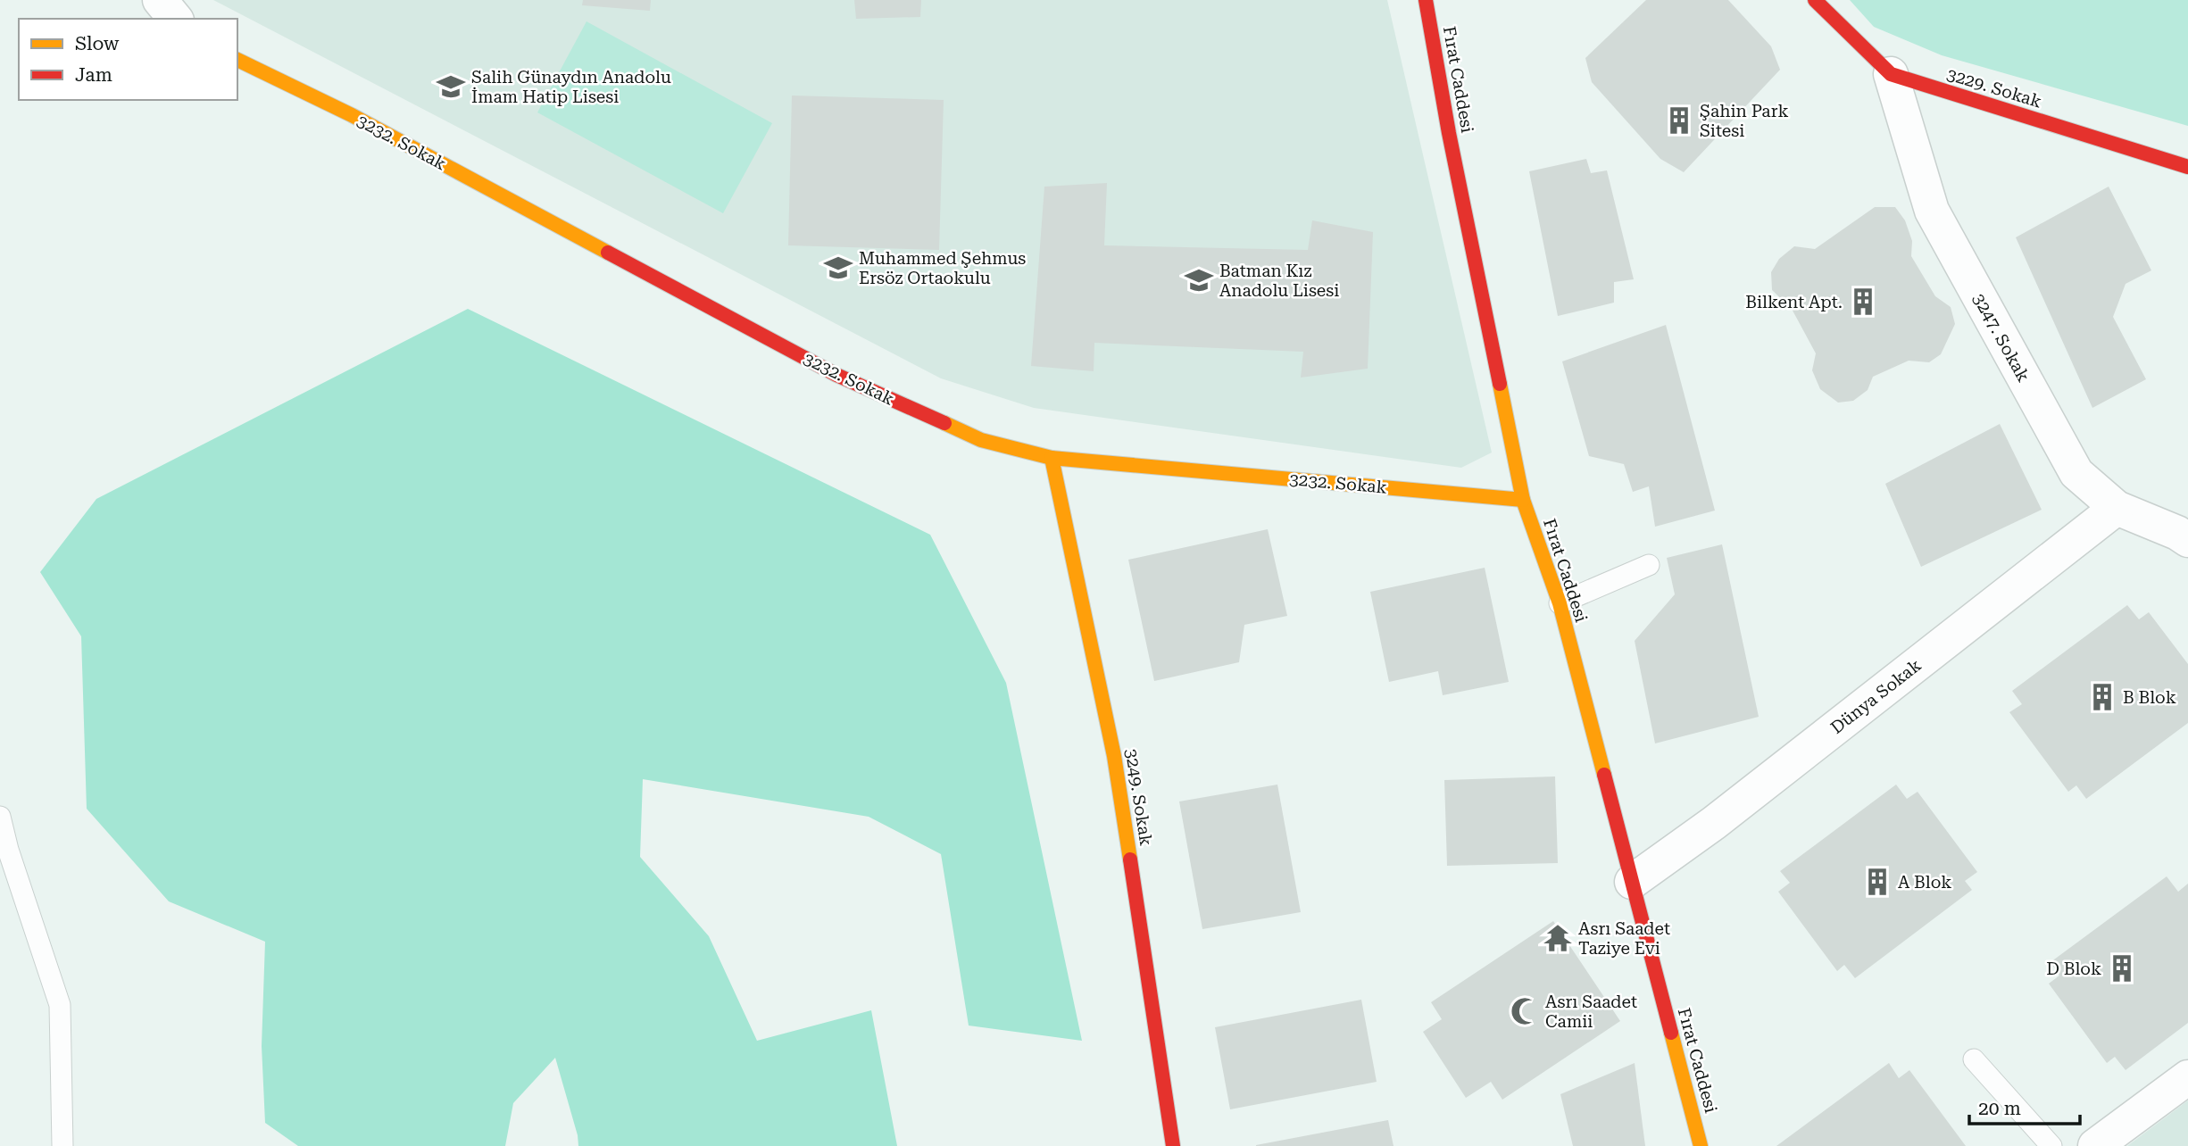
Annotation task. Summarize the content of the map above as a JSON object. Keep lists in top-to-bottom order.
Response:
{
  "streets": {
    "street": [
      "Fırat Caddesi",
      "3229. Sokak",
      "3232. Sokak",
      "3247. Sokak",
      "Dünya Sokak",
      "3249. Sokak"
    ]
  },
  "crossings": [
    ["Fırat Caddesi", "3232. Sokak"],
    ["Fırat Caddesi", "Dünya Sokak"],
    ["3229. Sokak", "3247. Sokak"],
    ["3232. Sokak", "3249. Sokak"],
    ["3247. Sokak", "Dünya Sokak"]
  ],
  "places": {
    "school or university": ["Salih Günaydın Anadolu İmam Hatip Lisesi", "Muhammed Şehmus Ersöz Ortaokulu", "Batman Kız Anadolu Lisesi"],
    "building": [
      "Şahin Park Sitesi",
      "Bilkent Apt.",
      "B Blok",
      "A Blok",
      "D Blok"
    ],
    "temple": ["Asrı Saadet Taziye Evi"],
    "mosque": ["Asrı Saadet Camii"]
  },
  "legend": ["Slow", "Jam"],
  "scale_bar": "20 m"
}
